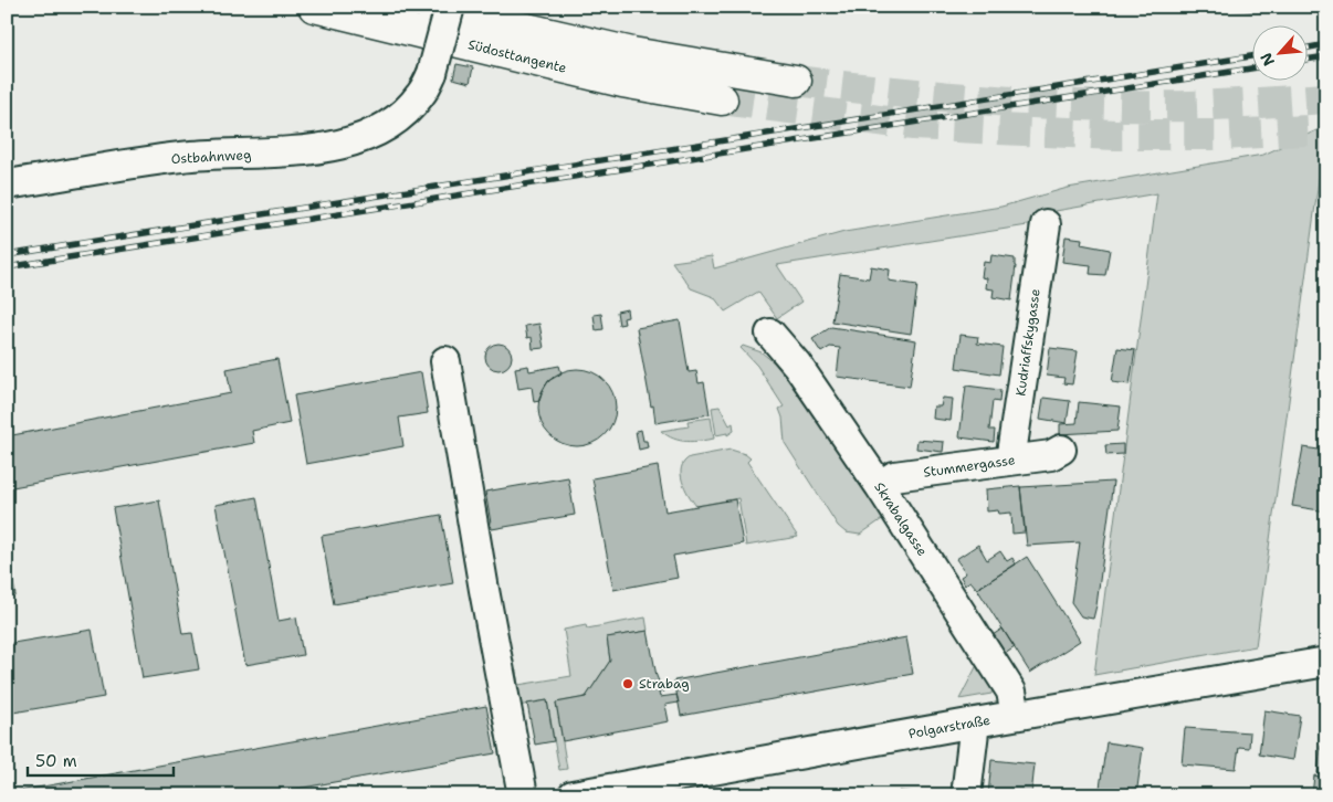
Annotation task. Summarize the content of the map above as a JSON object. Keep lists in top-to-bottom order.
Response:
{
  "streets": {
    "highway": ["Südosttangente"],
    "street": [
      "Ostbahnweg",
      "Kudriaffskygasse",
      "Stummergasse",
      "Skrabalgasse",
      "Polgarstraße"
    ]
  },
  "crossings": [
    ["Kudriaffskygasse", "Stummergasse"],
    ["Stummergasse", "Skrabalgasse"],
    ["Skrabalgasse", "Polgarstraße"]
  ],
  "places": ["Strabag"],
  "scale_bar": "50 m",
  "north": "bottom left"
}
